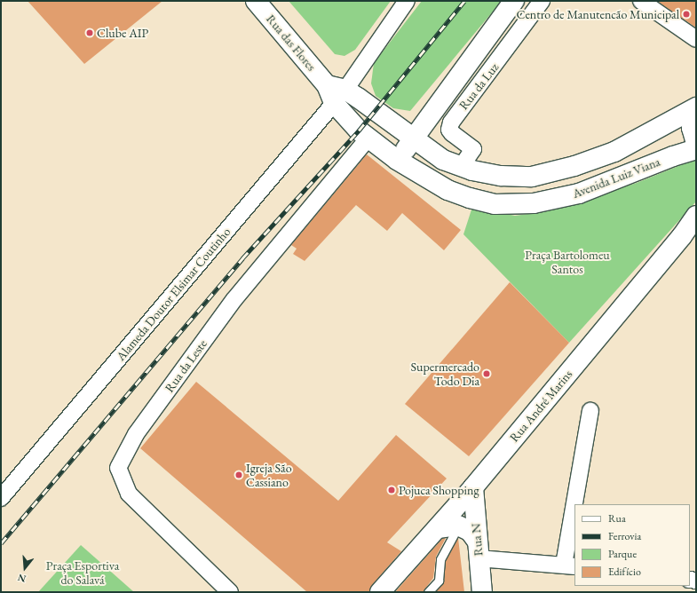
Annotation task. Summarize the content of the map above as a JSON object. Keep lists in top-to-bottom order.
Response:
{
  "streets": {
    "street": [
      "Rua das Flores",
      "Rua da Luz",
      "Avenida Luiz Viana",
      "Alameda Doutor Elsimar Coutinho",
      "Rua da Leste",
      "Rua André Marins",
      "Rua N"
    ]
  },
  "crossings": [
    ["Rua das Flores", "Avenida Luiz Viana"],
    ["Rua das Flores", "Alameda Doutor Elsimar Coutinho"],
    ["Rua da Luz", "Avenida Luiz Viana"],
    ["Avenida Luiz Viana", "Alameda Doutor Elsimar Coutinho"],
    ["Avenida Luiz Viana", "Rua da Leste"],
    ["Rua André Marins", "Rua N"]
  ],
  "parks": ["Praça Bartolomeu Santos", "Praça Esportiva do Salavá"],
  "places": [
    "Centro de Manutencão Municipal",
    "Clube AIP",
    "Supermercado Todo Dia",
    "Igreja São Cassiano",
    "Pojuca Shopping"
  ],
  "legend": [
    "Rua",
    "Ferrovia",
    "Parque",
    "Edifício"
  ],
  "north": "bottom"
}
